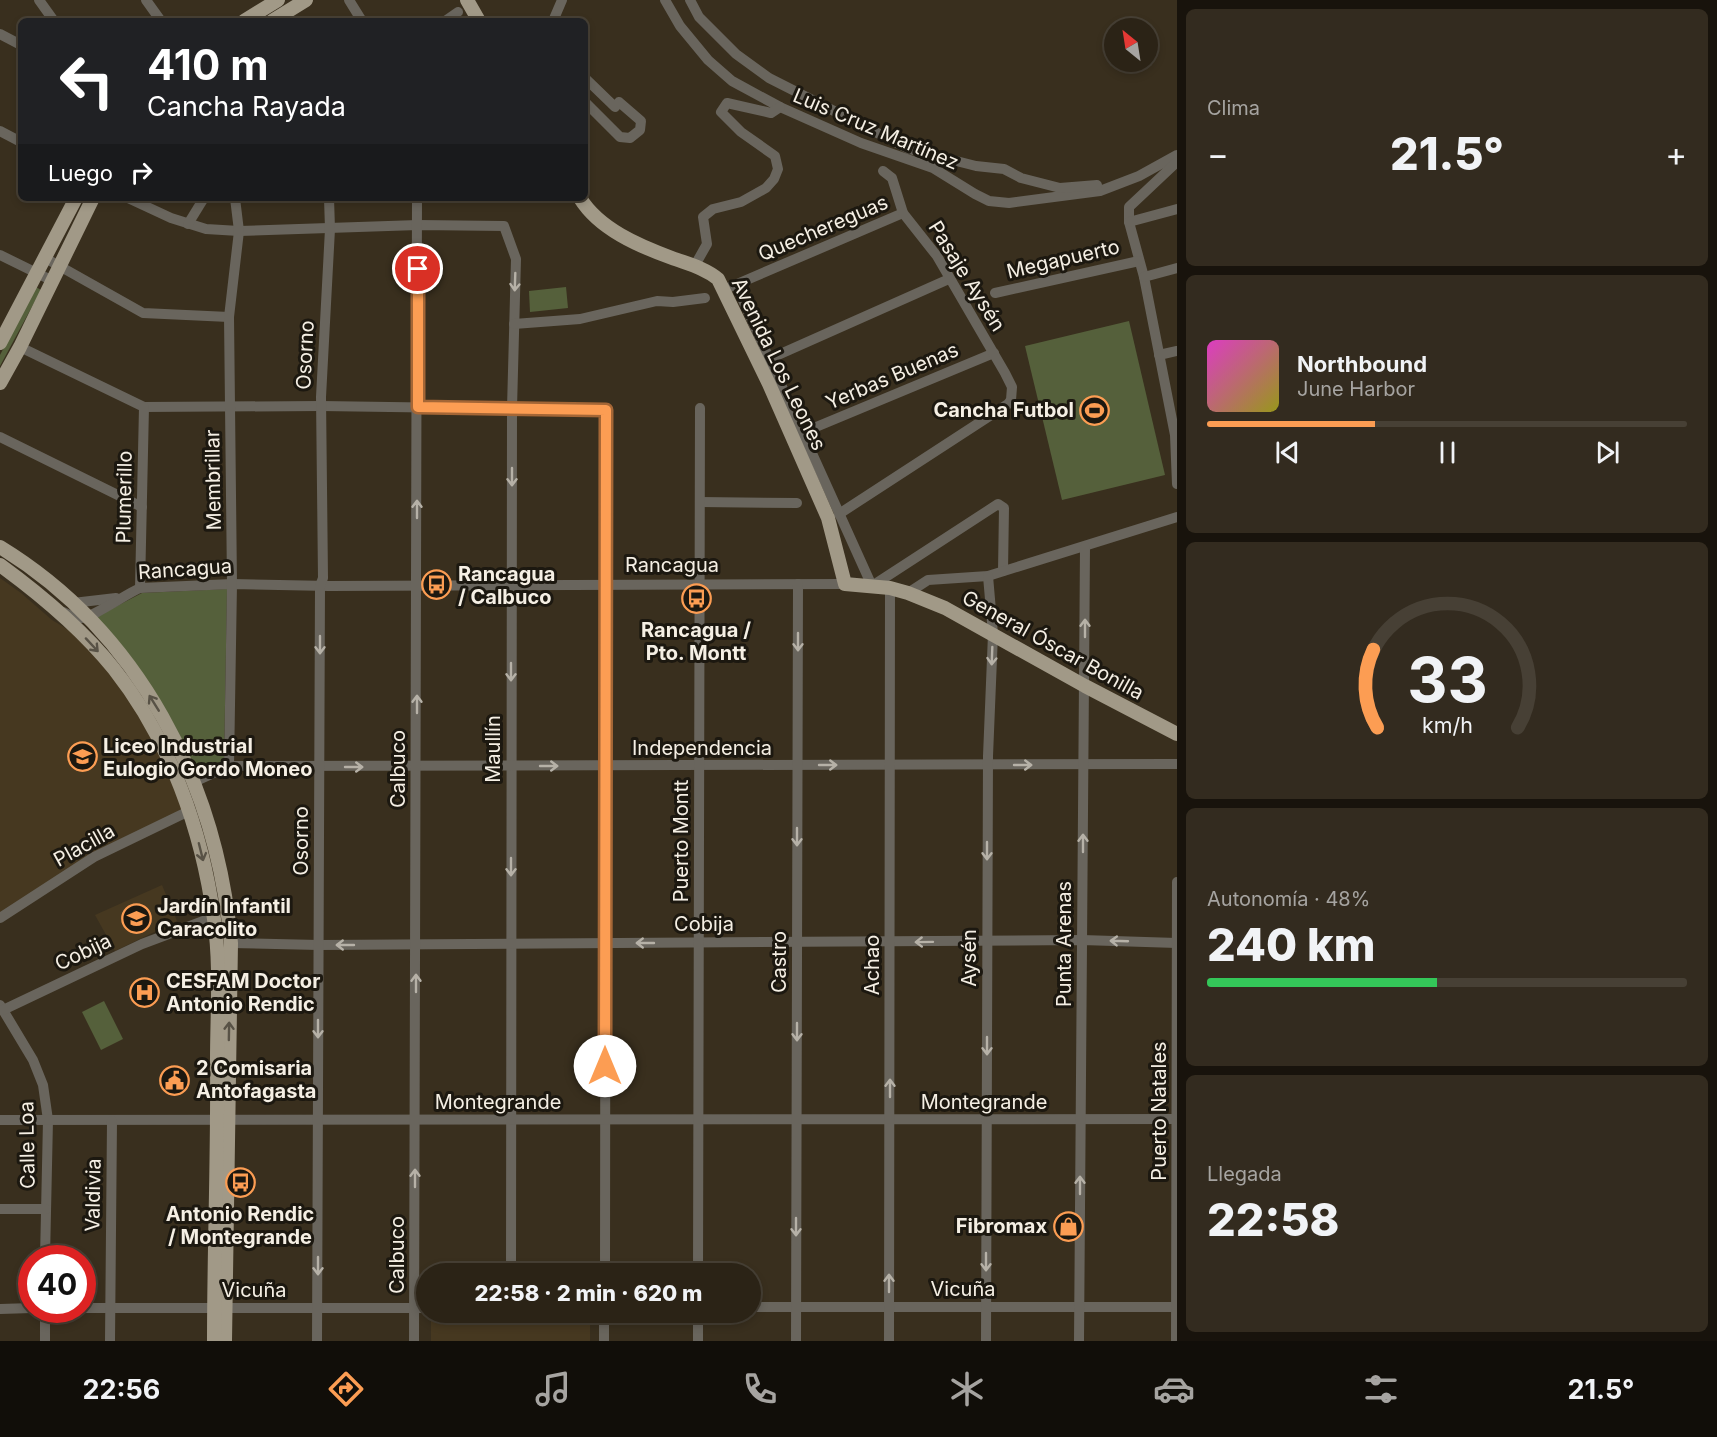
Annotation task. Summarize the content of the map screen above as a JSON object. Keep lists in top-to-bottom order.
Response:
{
  "streets": {
    "main road": ["Avenida Los Leones", "Rancagua", "General Óscar Bonilla"],
    "street": [
      "Luis Cruz Martínez",
      "Quechereguas",
      "Megapuerto",
      "Pasaje Aysén",
      "Osorno",
      "Yerbas Buenas",
      "Membrillar",
      "Plumerillo",
      "Independencia",
      "Maullín",
      "Calbuco",
      "Puerto Montt",
      "Placilla",
      "Cobija",
      "Punta Arenas",
      "Aysén",
      "Castro",
      "Achao",
      "Montegrande",
      "Puerto Natales",
      "Calle Loa",
      "Valdivia",
      "Vicuña"
    ]
  },
  "crossings": [
    ["Quechereguas", "Pasaje Aysén"],
    ["Quechereguas", "Avenida Los Leones"],
    ["Pasaje Aysén", "Avenida Los Leones"],
    ["Pasaje Aysén", "Yerbas Buenas"],
    ["Osorno", "Rancagua"],
    ["Osorno", "Independencia"],
    ["Osorno", "Cobija"],
    ["Osorno", "Montegrande"],
    ["Osorno", "Vicuña"],
    ["Avenida Los Leones", "Yerbas Buenas"],
    ["Avenida Los Leones", "Rancagua"],
    ["Membrillar", "Rancagua"],
    ["Membrillar", "Independencia"],
    ["Plumerillo", "Rancagua"],
    ["Rancagua", "General Óscar Bonilla"],
    ["Rancagua", "Maullín"],
    ["Rancagua", "Calbuco"],
    ["Rancagua", "Puerto Montt"],
    ["Rancagua", "Castro"],
    ["Rancagua", "Achao"],
    ["General Óscar Bonilla", "Punta Arenas"],
    ["General Óscar Bonilla", "Aysén"],
    ["Independencia", "Maullín"],
    ["Independencia", "Calbuco"],
    ["Independencia", "Puerto Montt"],
    ["Independencia", "Punta Arenas"],
    ["Independencia", "Aysén"],
    ["Independencia", "Castro"],
    ["Independencia", "Achao"],
    ["Maullín", "Calbuco"],
    ["Maullín", "Cobija"],
    ["Maullín", "Montegrande"],
    ["Calbuco", "Cobija"],
    ["Calbuco", "Montegrande"],
    ["Puerto Montt", "Cobija"],
    ["Puerto Montt", "Montegrande"],
    ["Cobija", "Punta Arenas"],
    ["Cobija", "Aysén"],
    ["Cobija", "Castro"],
    ["Cobija", "Achao"],
    ["Cobija", "Puerto Natales"],
    ["Cobija", "Calle Loa"],
    ["Punta Arenas", "Montegrande"],
    ["Punta Arenas", "Vicuña"],
    ["Aysén", "Montegrande"],
    ["Aysén", "Vicuña"],
    ["Castro", "Montegrande"],
    ["Castro", "Vicuña"],
    ["Achao", "Montegrande"],
    ["Achao", "Vicuña"],
    ["Montegrande", "Puerto Natales"],
    ["Montegrande", "Calle Loa"],
    ["Montegrande", "Valdivia"],
    ["Puerto Natales", "Vicuña"],
    ["Valdivia", "Vicuña"]
  ],
  "one_way": [
    "Osorno",
    "Independencia",
    "Calbuco",
    "Punta Arenas",
    "Aysén",
    "Castro",
    "Achao"
  ],
  "places": {
    "sports": ["Cancha Futbol"],
    "bus stop": ["Rancagua / Calbuco", "Rancagua / Pto. Montt", "Antonio Rendic / Montegrande"],
    "school or university": ["Liceo Industrial Eulogio Gordo Moneo", "Jardín Infantil Caracolito"],
    "hospital": ["CESFAM Doctor Antonio Rendic"],
    "public building": ["2 Comisaria Antofagasta"],
    "shop": ["Fibromax"]
  },
  "north": "top left",
  "page": {
    "tile": [
      "Clima",
      ["Autonomía · 48%", "240 km"],
      ["Llegada", "22:58"]
    ],
    "turn": ["410 m", "Cancha Rayada"],
    "heat": ["−", "21.5°", "+"],
    "then": "Luego",
    "song": ["Northbound", "June Harbor"],
    "limit": "40",
    "trip": "22:58 · 2 min · 620 m",
    "tabs": ["22:56", "21.5°"],
    "gauge": ["33", "km/h"]
  }
}
